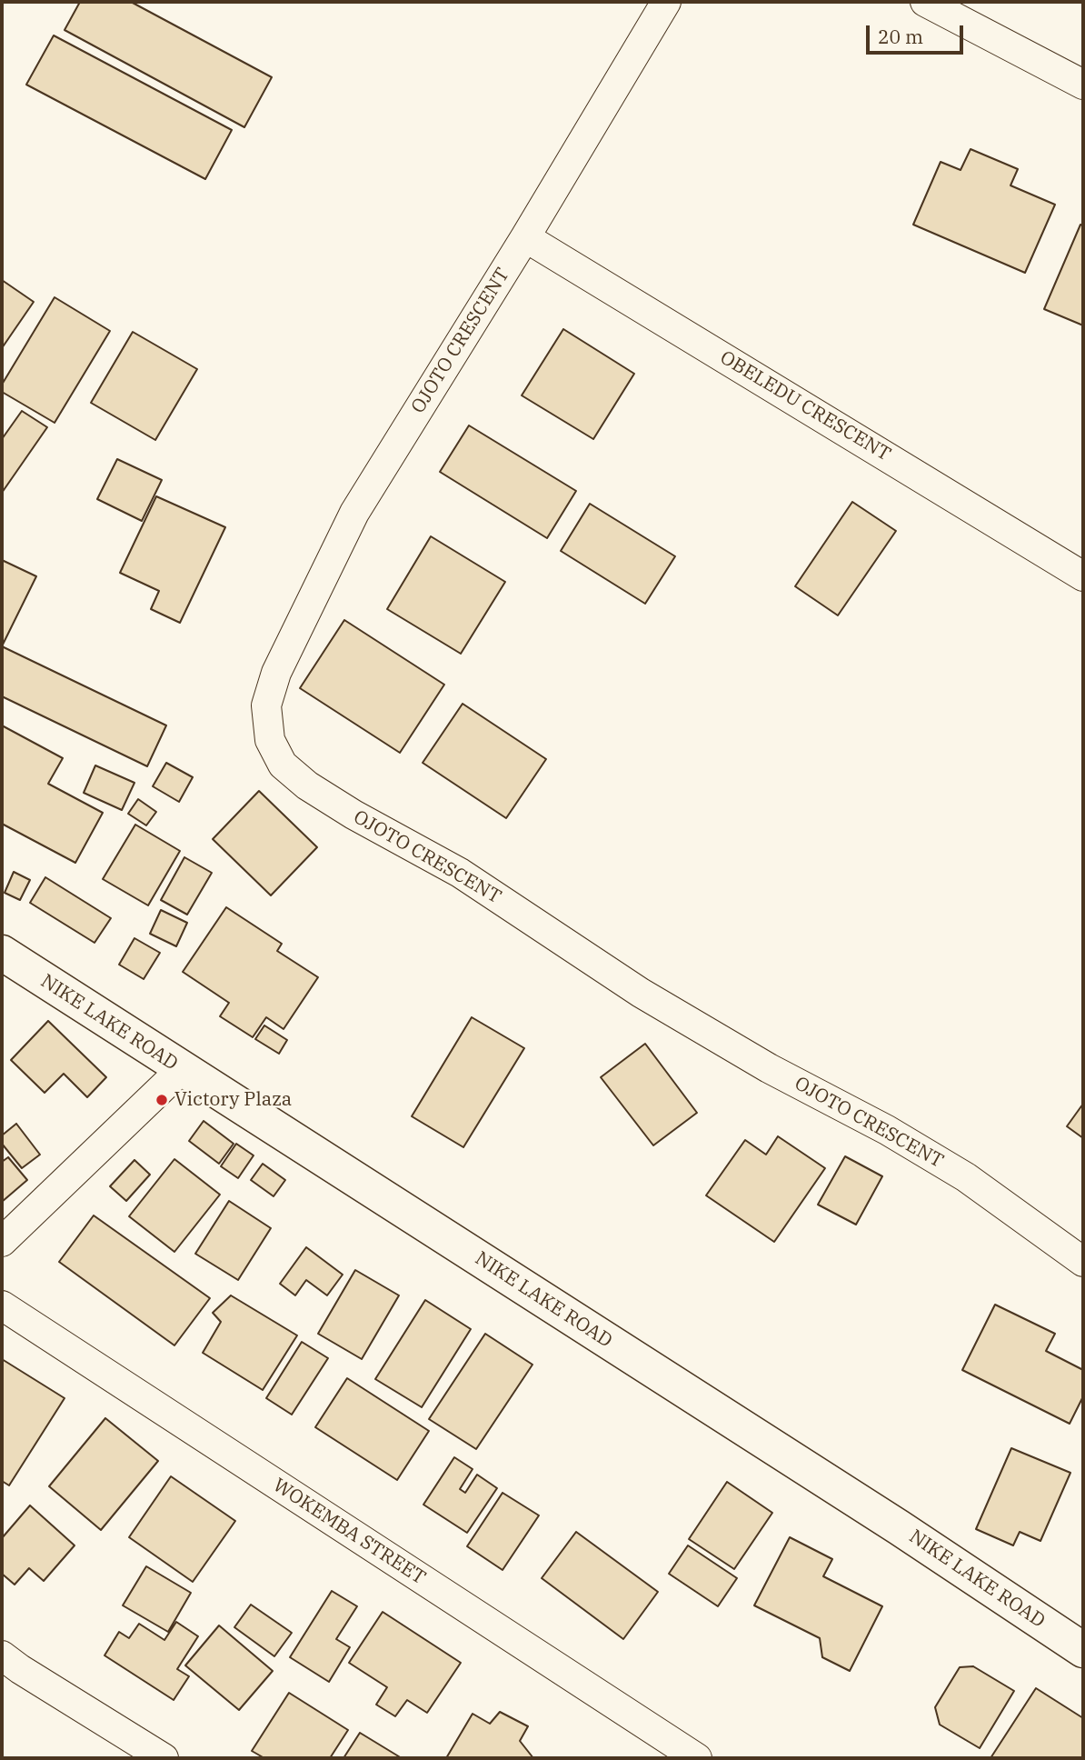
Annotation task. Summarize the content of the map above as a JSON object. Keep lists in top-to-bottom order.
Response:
{
  "streets": {
    "main road": ["NIKE LAKE ROAD"],
    "street": ["OJOTO CRESCENT", "OBELEDU CRESCENT", "WOKEMBA STREET"]
  },
  "crossings": [
    ["OJOTO CRESCENT", "OBELEDU CRESCENT"]
  ],
  "places": ["Victory Plaza"],
  "scale_bar": "20 m"
}
